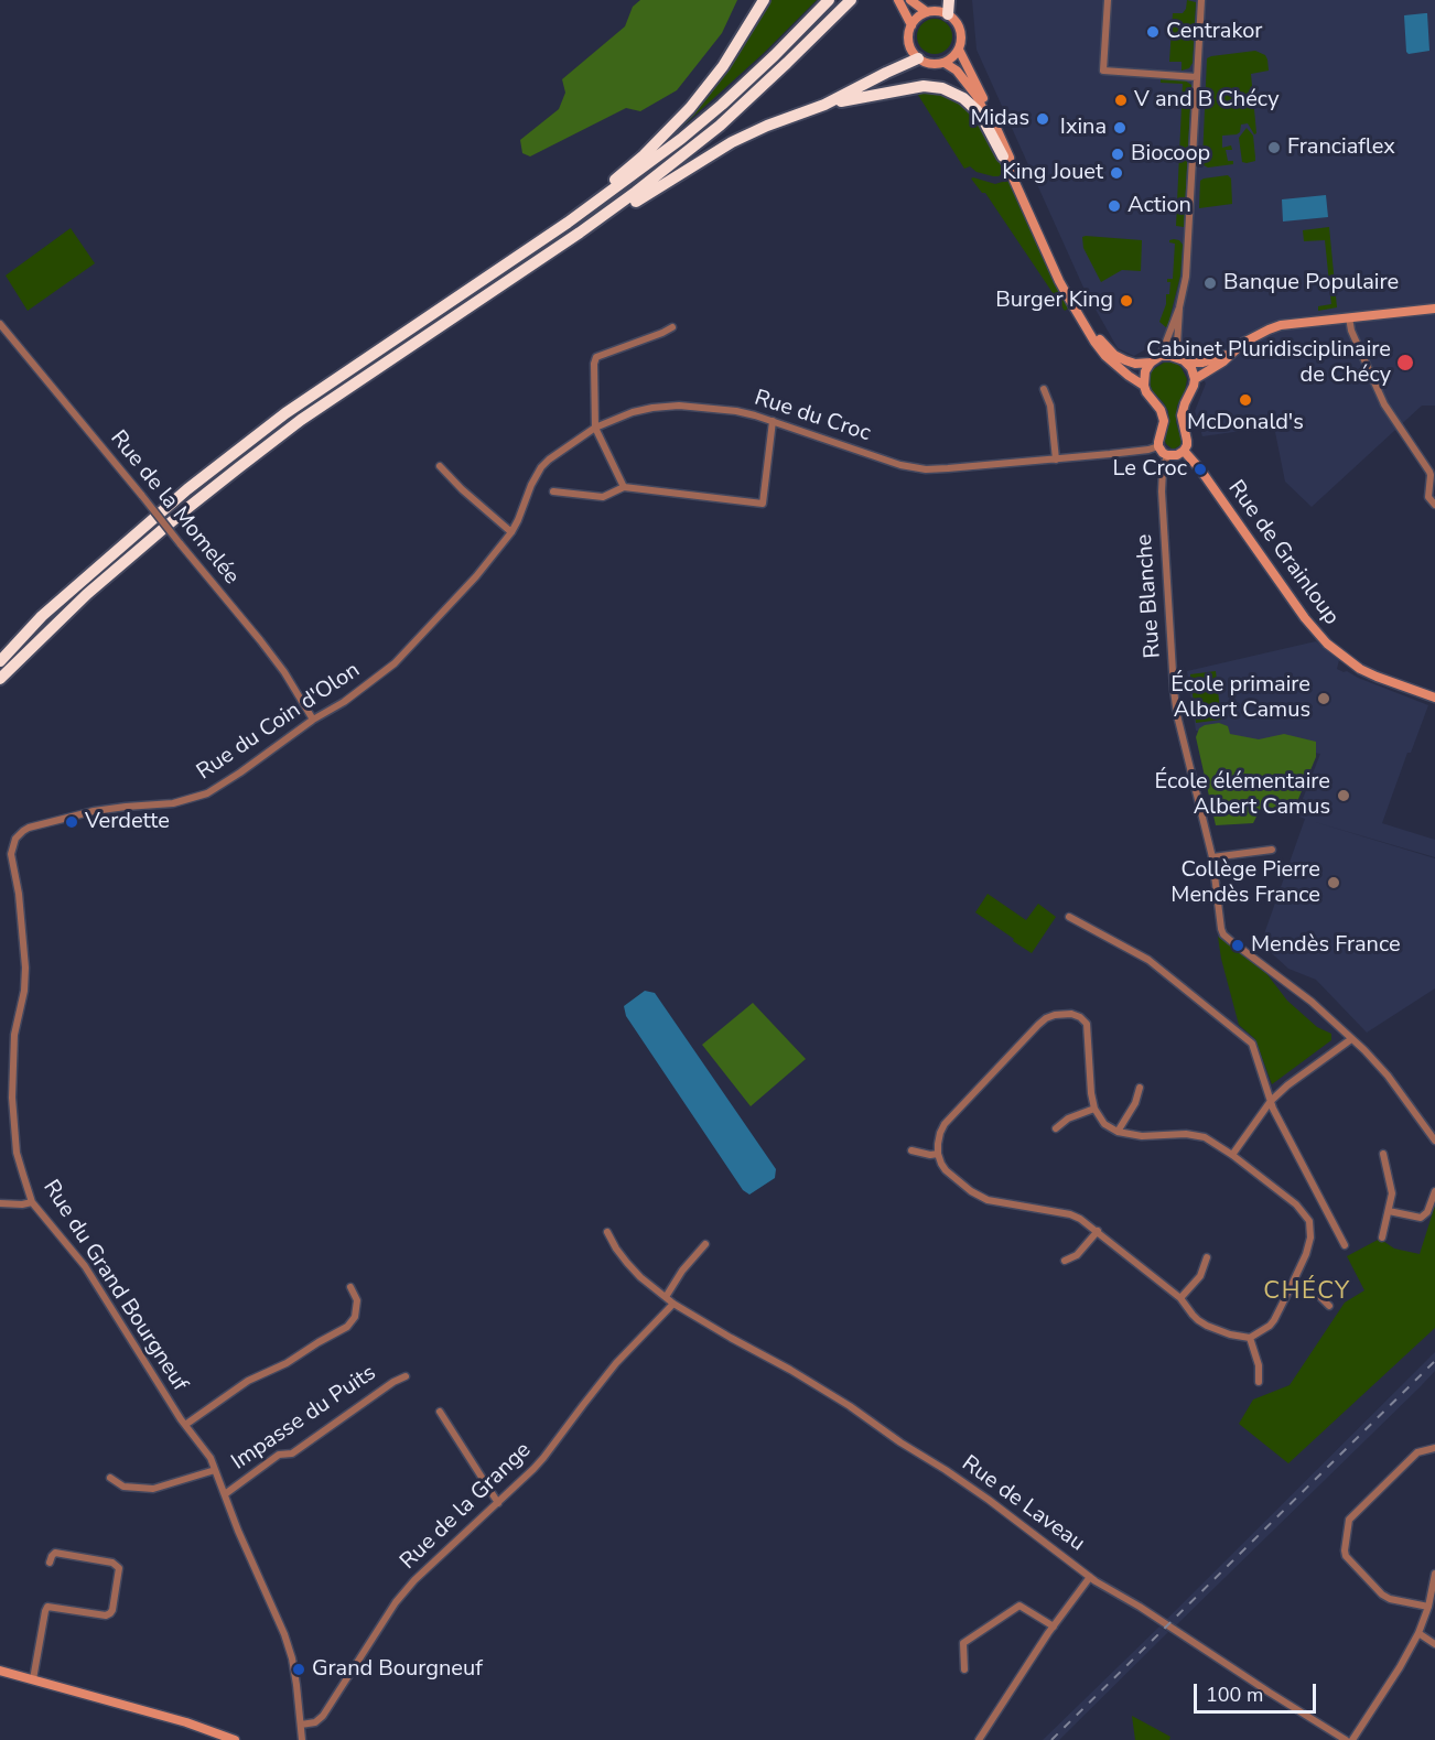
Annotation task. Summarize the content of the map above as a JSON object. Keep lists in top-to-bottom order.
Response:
{
  "streets": {
    "street": [
      "Rue du Croc",
      "Rue de la Momelée",
      "Rue de Grainloup",
      "Rue Blanche",
      "Rue du Coin d'Olon",
      "Rue du Grand Bourgneuf",
      "Impasse du Puits",
      "Rue de Laveau",
      "Rue de la Grange"
    ]
  },
  "crossings": [
    ["Rue du Croc", "Rue du Coin d'Olon"],
    ["Rue de la Momelée", "Rue du Coin d'Olon"],
    ["Rue du Coin d'Olon", "Rue du Grand Bourgneuf"],
    ["Rue du Grand Bourgneuf", "Impasse du Puits"],
    ["Rue du Grand Bourgneuf", "Rue de la Grange"],
    ["Rue de Laveau", "Rue de la Grange"]
  ],
  "districts": ["CHÉCY"],
  "places": [
    "Centrakor",
    "V and B Chécy",
    "Midas",
    "Ixina",
    "Franciaflex",
    "Biocoop",
    "King Jouet",
    "Action",
    "Banque Populaire",
    "Burger King",
    "Cabinet Pluridisciplinaire de Chécy",
    "McDonald's",
    "Le Croc",
    "École primaire Albert Camus",
    "École élémentaire Albert Camus",
    "Verdette",
    "Collège Pierre Mendès France",
    "Mendès France",
    "Grand Bourgneuf"
  ],
  "scale_bar": "100 m"
}
